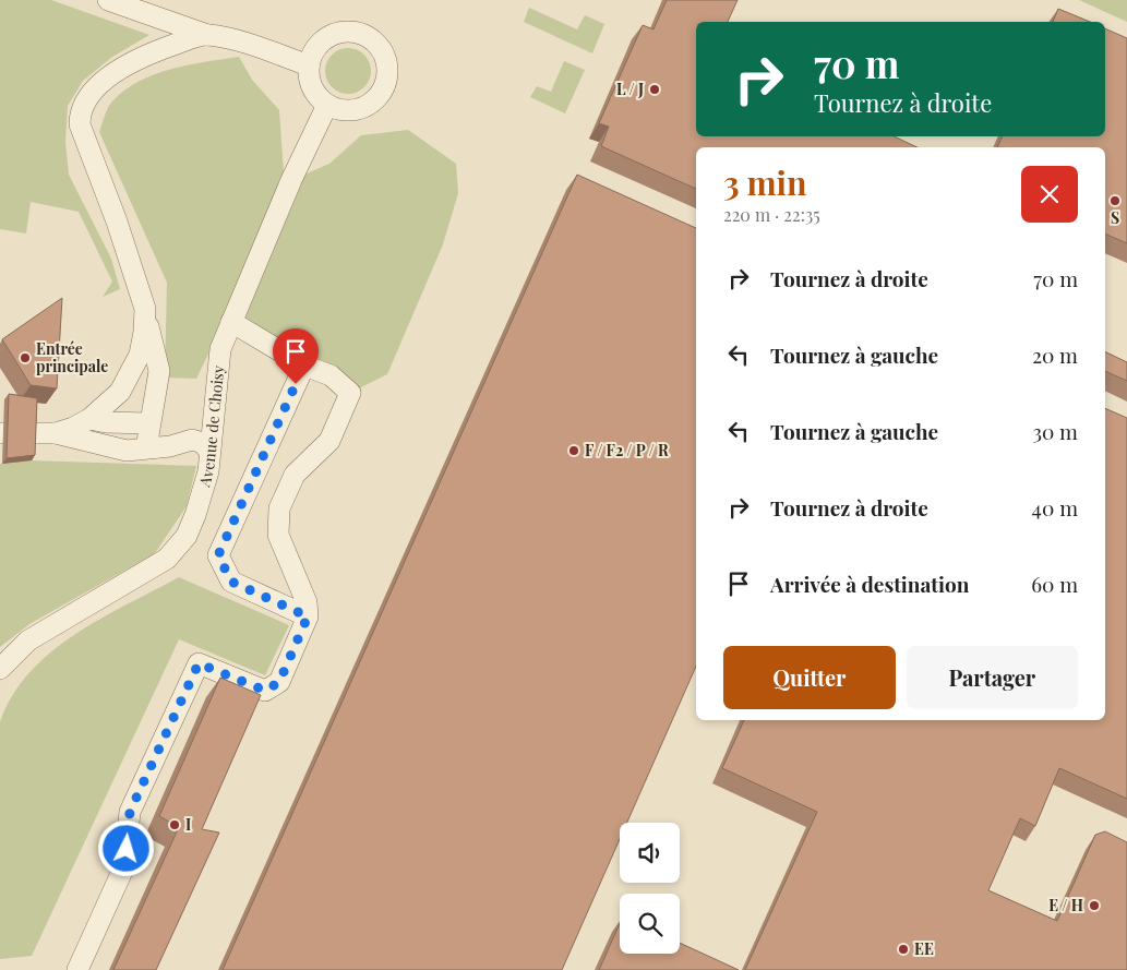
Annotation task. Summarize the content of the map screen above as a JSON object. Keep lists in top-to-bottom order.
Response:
{
  "streets": {
    "lane": ["Avenue de Choisy"]
  },
  "places": [
    "L / J",
    "S",
    "Entrée principale",
    "F / F2 / P / R",
    "I",
    "E / H",
    "EE"
  ],
  "page": {
    "turn": ["70 m", "Tournez à droite"],
    "heading": ["3 min", "220 m · 22:35"],
    "list": [
      {
        "name": "Tournez à droite",
        "value": "70 m"
      },
      {
        "name": "Tournez à gauche",
        "value": "20 m"
      },
      {
        "name": "Tournez à gauche",
        "value": "30 m"
      },
      {
        "name": "Tournez à droite",
        "value": "40 m"
      },
      {
        "name": "Arrivée à destination",
        "value": "60 m"
      }
    ],
    "buttons": ["Quitter", "Partager"]
  }
}
